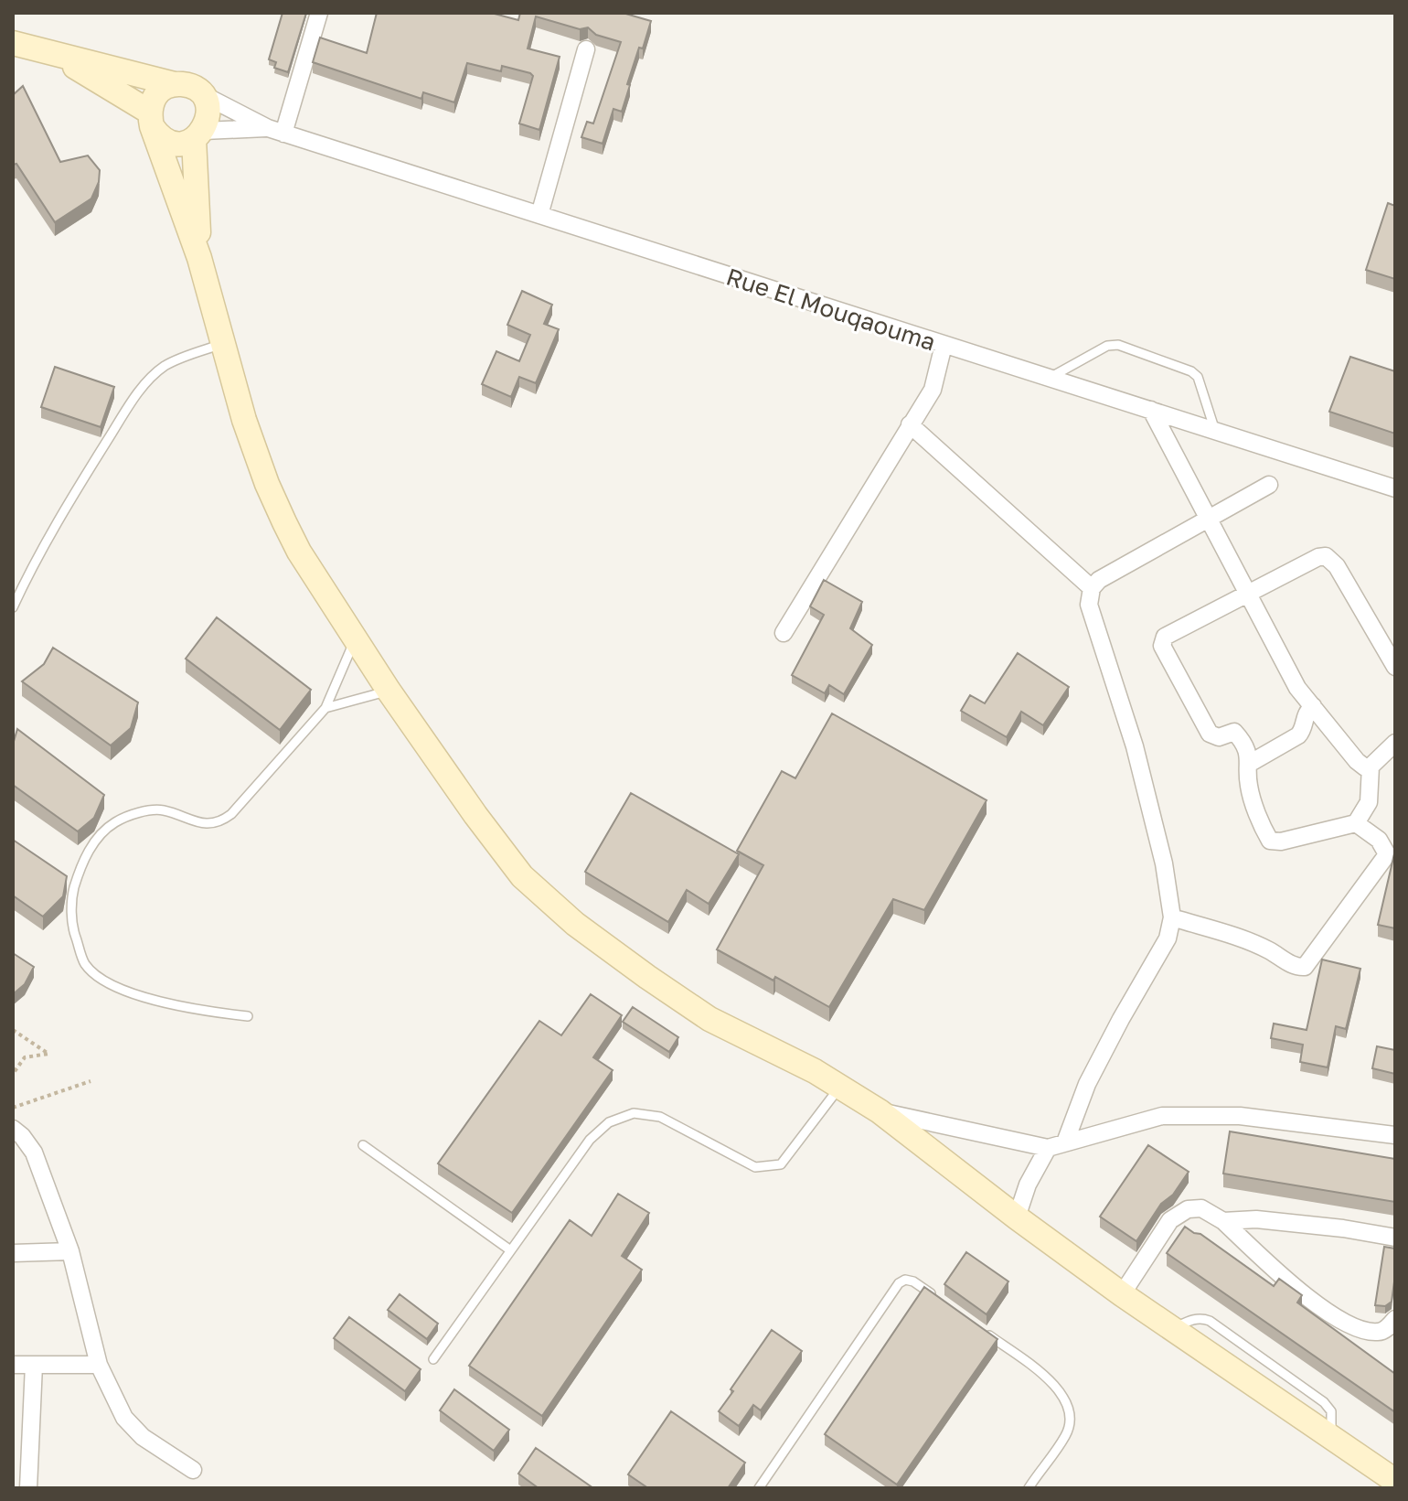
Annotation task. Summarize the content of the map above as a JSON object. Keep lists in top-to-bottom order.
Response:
{
  "streets": {
    "street": ["Rue El Mouqaouma"]
  }
}
